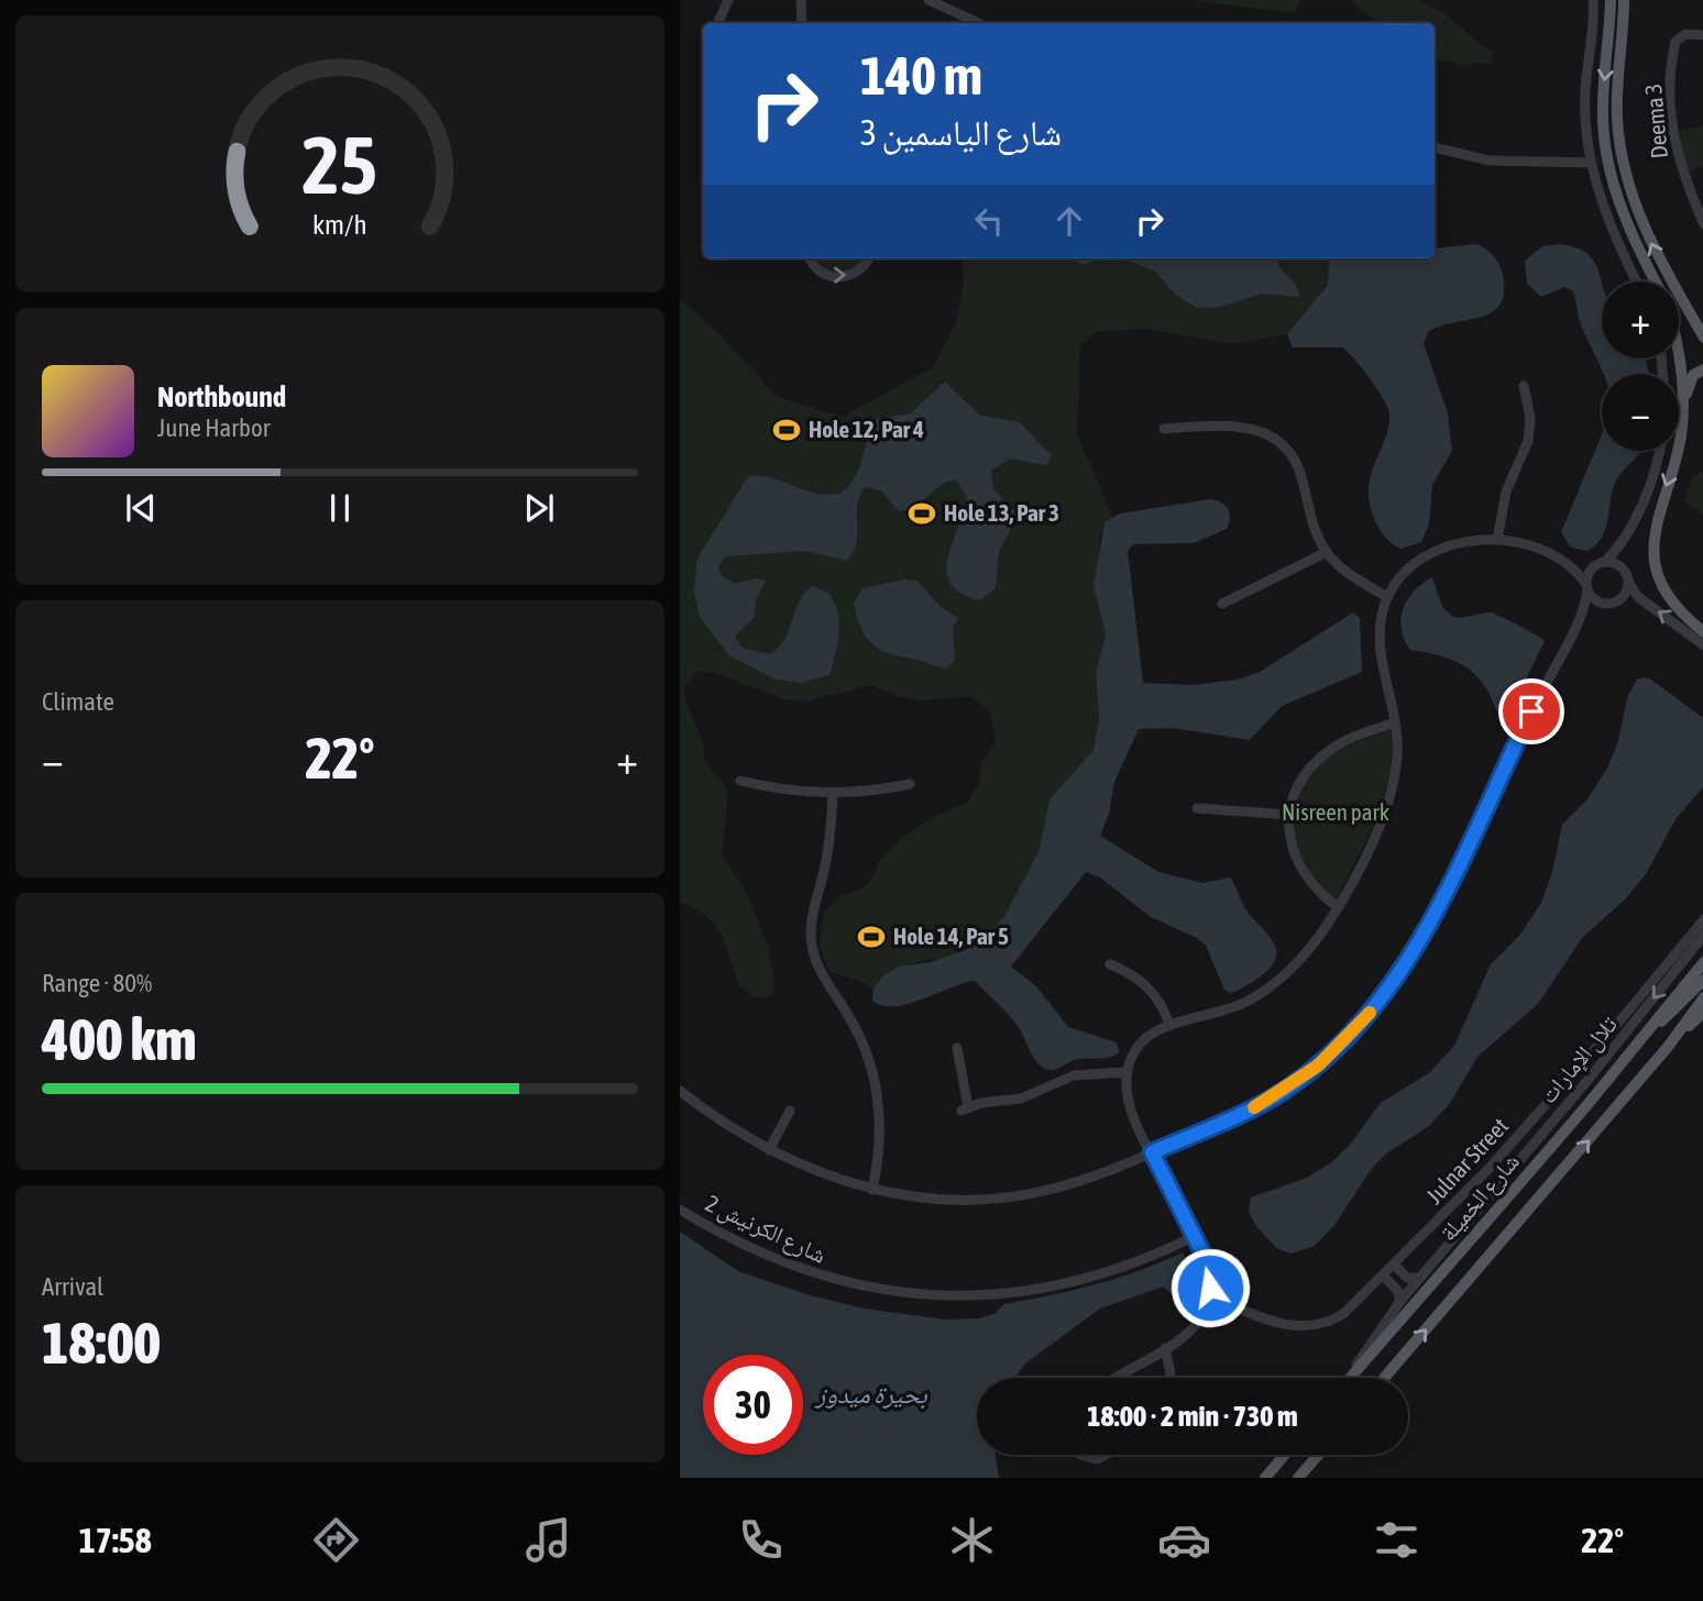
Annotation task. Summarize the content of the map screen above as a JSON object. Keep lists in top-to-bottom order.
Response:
{
  "streets": {
    "main road": ["شارع الخميلة"],
    "street": [
      "Deema 3",
      "تلال الإمارات",
      "Julnar Street",
      "شارع الكرنيش 2"
    ]
  },
  "one_way": ["تلال الإمارات"],
  "water": ["بحيرة ميدوز"],
  "parks": ["Nisreen park"],
  "places": {
    "sports": ["Hole 12, Par 4", "Hole 13, Par 3", "Hole 14, Par 5"]
  },
  "page": {
    "turn": ["140 m", "شارع الياسمين 3"],
    "map_buttons": ["+", "−"],
    "song": ["Northbound", "June Harbor"],
    "tile": [
      "Climate",
      ["Range · 80%", "400 km"],
      ["Arrival", "18:00"]
    ],
    "heat": ["−", "22°", "+"],
    "limit": "30",
    "trip": "18:00 · 2 min · 730 m",
    "tabs": ["17:58", "22°"],
    "gauge": ["25", "km/h"]
  }
}
